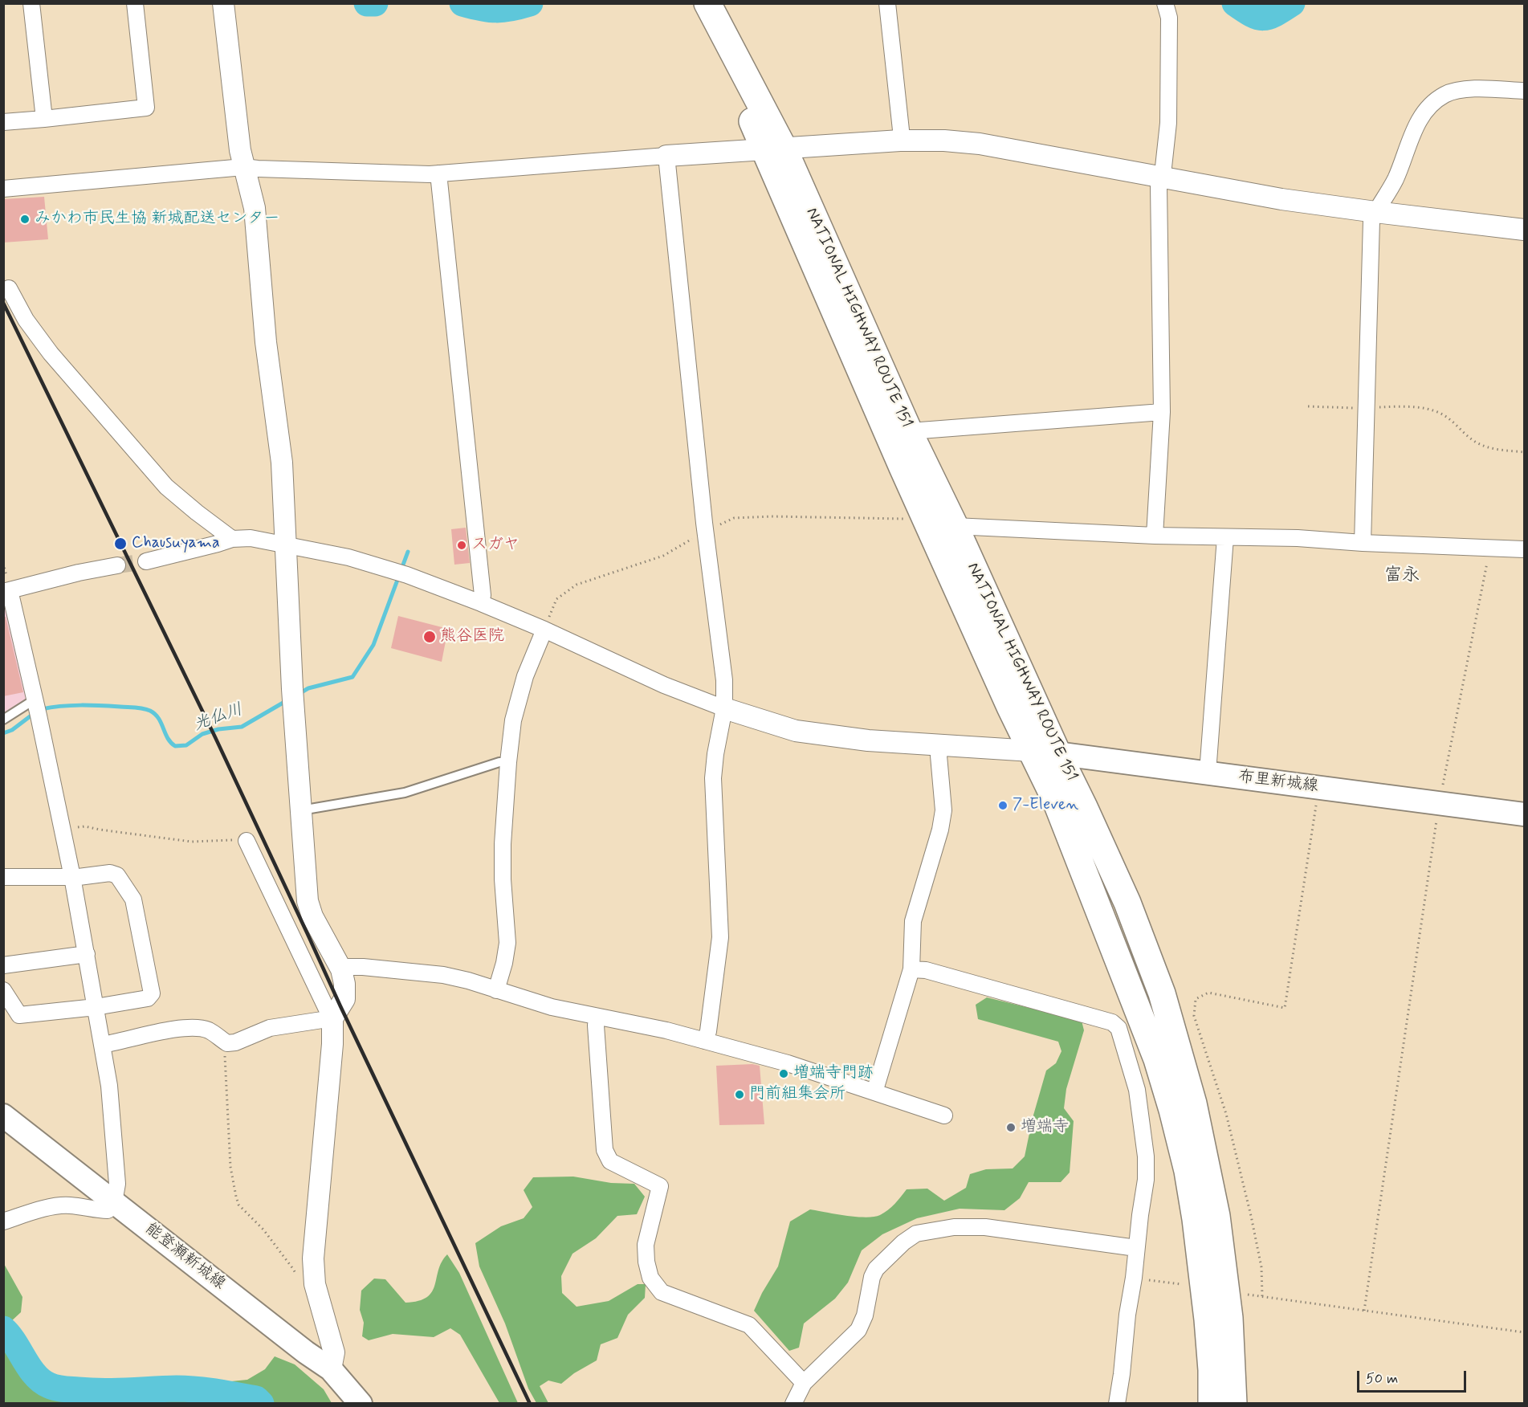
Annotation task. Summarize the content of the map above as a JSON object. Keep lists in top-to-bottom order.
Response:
{
  "streets": {
    "highway": ["NATIONAL HIGHWAY ROUTE 151"],
    "main road": ["布里新城線", "能登瀬新城線"]
  },
  "crossings": [
    ["NATIONAL HIGHWAY ROUTE 151", "布里新城線"]
  ],
  "districts": ["富永"],
  "water": ["光仏川"],
  "places": [
    "みかわ市民生協 新城配送センター",
    "Chausuyama",
    "スガヤ",
    "熊谷医院",
    "7-Eleven",
    "増端寺門跡",
    "門前組集会所",
    "増端寺"
  ],
  "scale_bar": "50 m"
}
